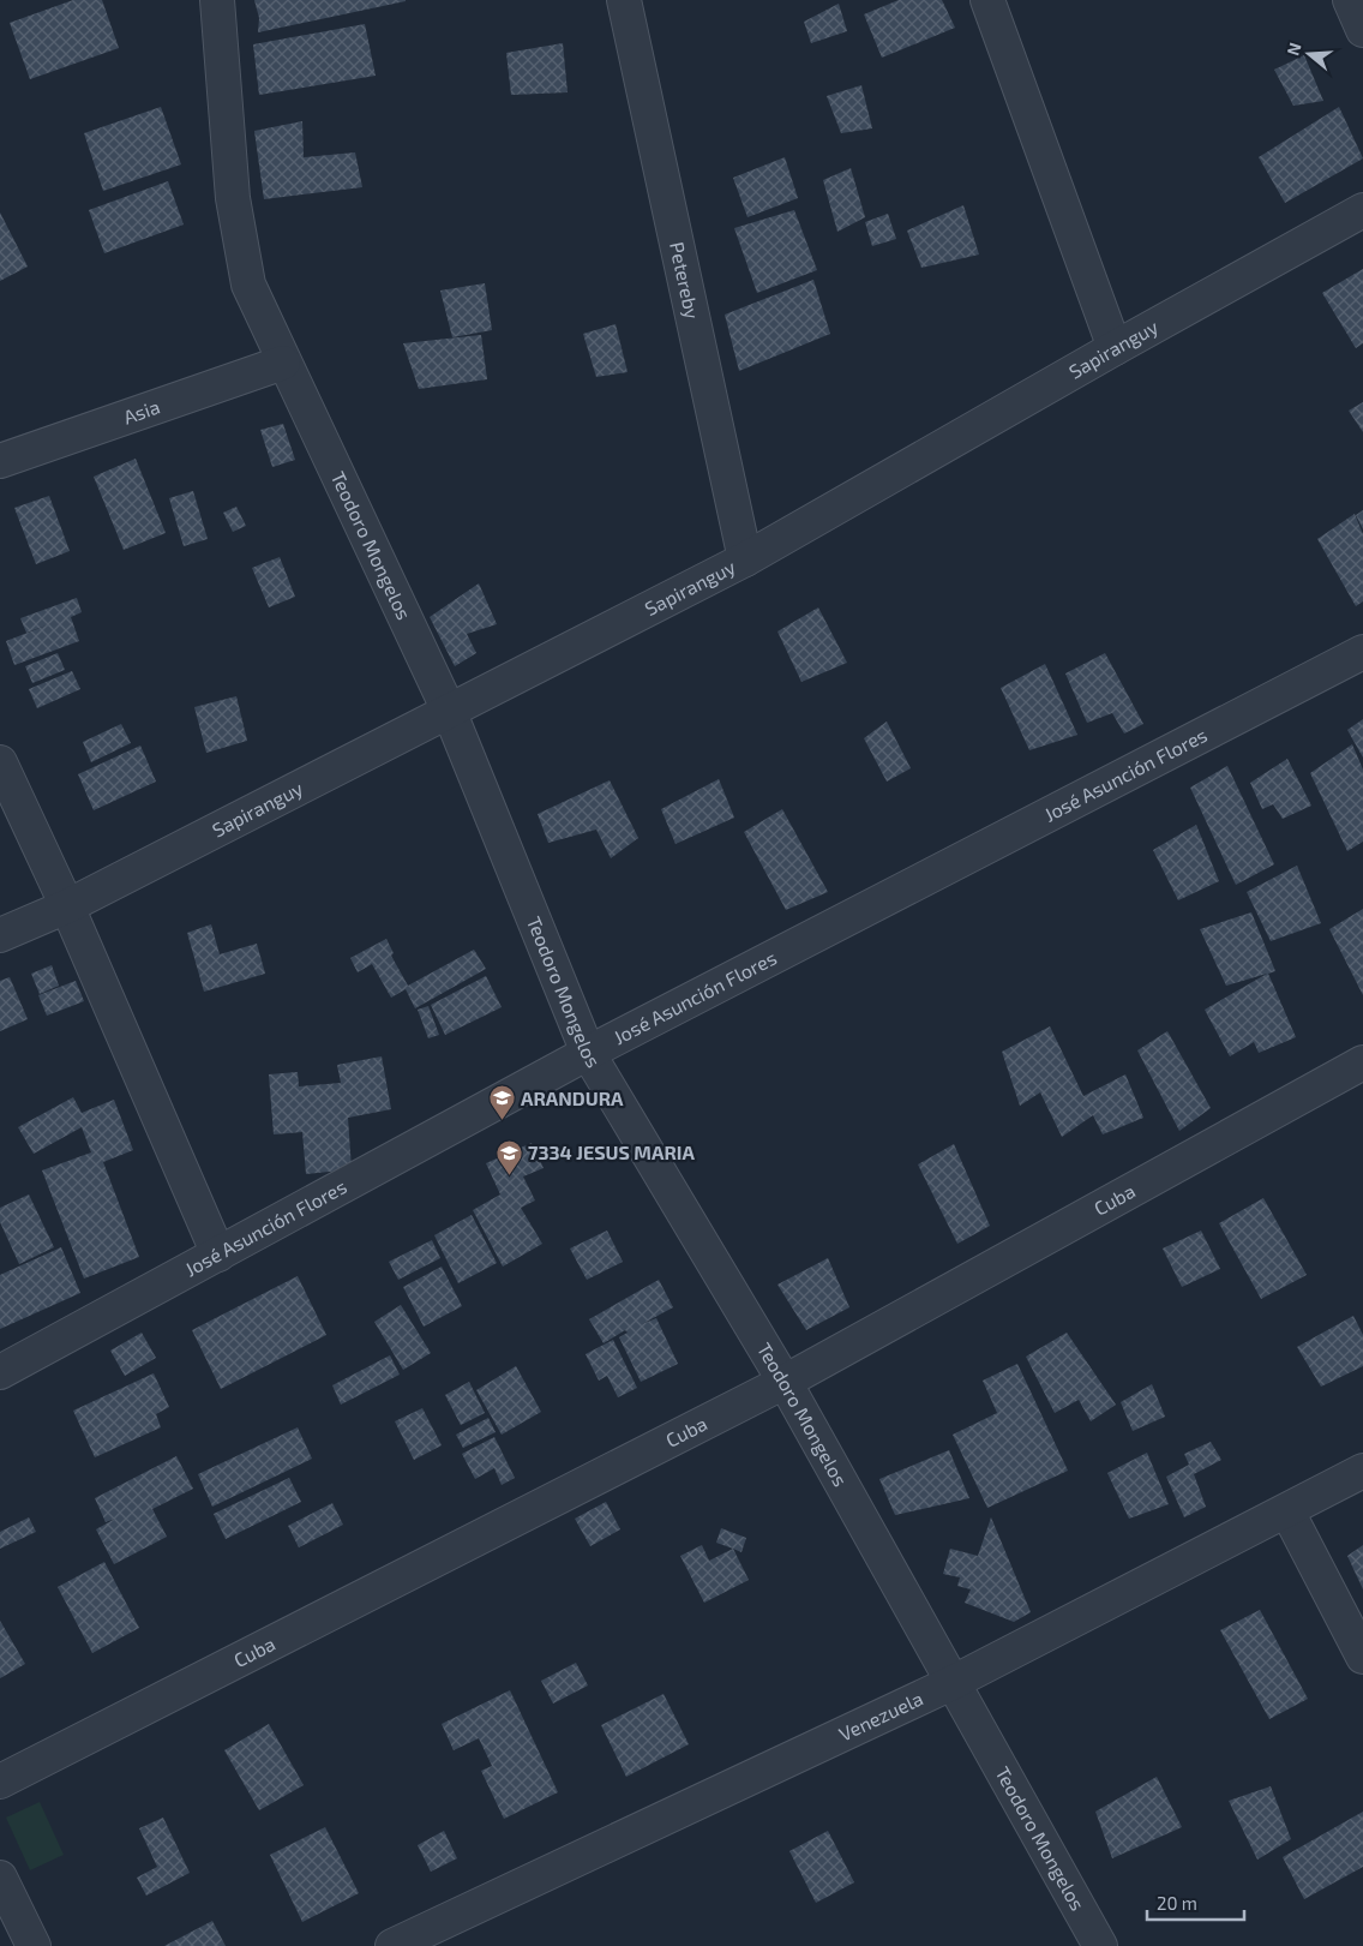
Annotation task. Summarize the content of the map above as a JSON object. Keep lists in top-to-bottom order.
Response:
{
  "streets": {
    "street": [
      "Petereby",
      "Sapiranguy",
      "Asia",
      "Teodoro Mongelos",
      "José Asunción Flores",
      "Cuba",
      "Venezuela"
    ]
  },
  "crossings": [
    ["Petereby", "Sapiranguy"],
    ["Sapiranguy", "Teodoro Mongelos"],
    ["Asia", "Teodoro Mongelos"],
    ["Teodoro Mongelos", "José Asunción Flores"],
    ["Teodoro Mongelos", "Cuba"],
    ["Teodoro Mongelos", "Venezuela"]
  ],
  "places": {
    "school or university": ["ARANDURA", "7334 JESUS MARIA"]
  },
  "scale_bar": "20 m",
  "north": "left"
}
